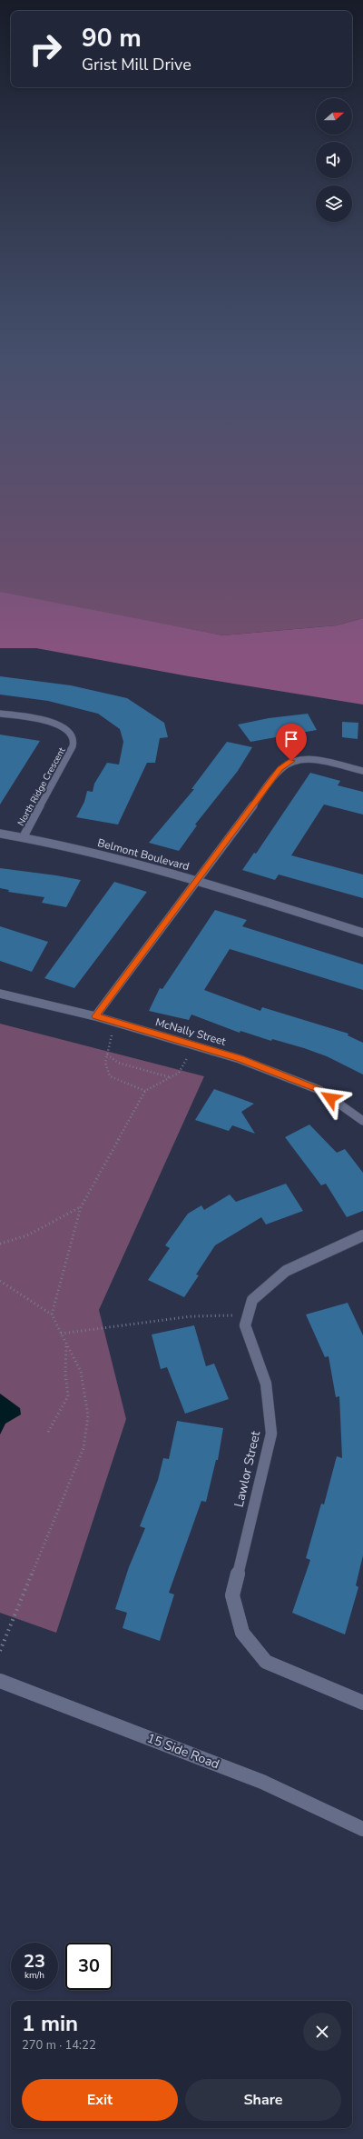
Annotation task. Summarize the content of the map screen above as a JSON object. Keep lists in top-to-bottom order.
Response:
{
  "streets": {
    "street": [
      "North Ridge Crescent",
      "Belmont Boulevard",
      "McNally Street",
      "Lawlor Street",
      "15 Side Road"
    ]
  },
  "crossings": [
    ["North Ridge Crescent", "Belmont Boulevard"]
  ],
  "north": "right",
  "page": {
    "turn": ["90 m", "Grist Mill Drive"],
    "speed": "23 km/h",
    "limit": "30",
    "heading": ["1 min", "270 m · 14:22"],
    "buttons": ["Exit", "Share"]
  }
}
